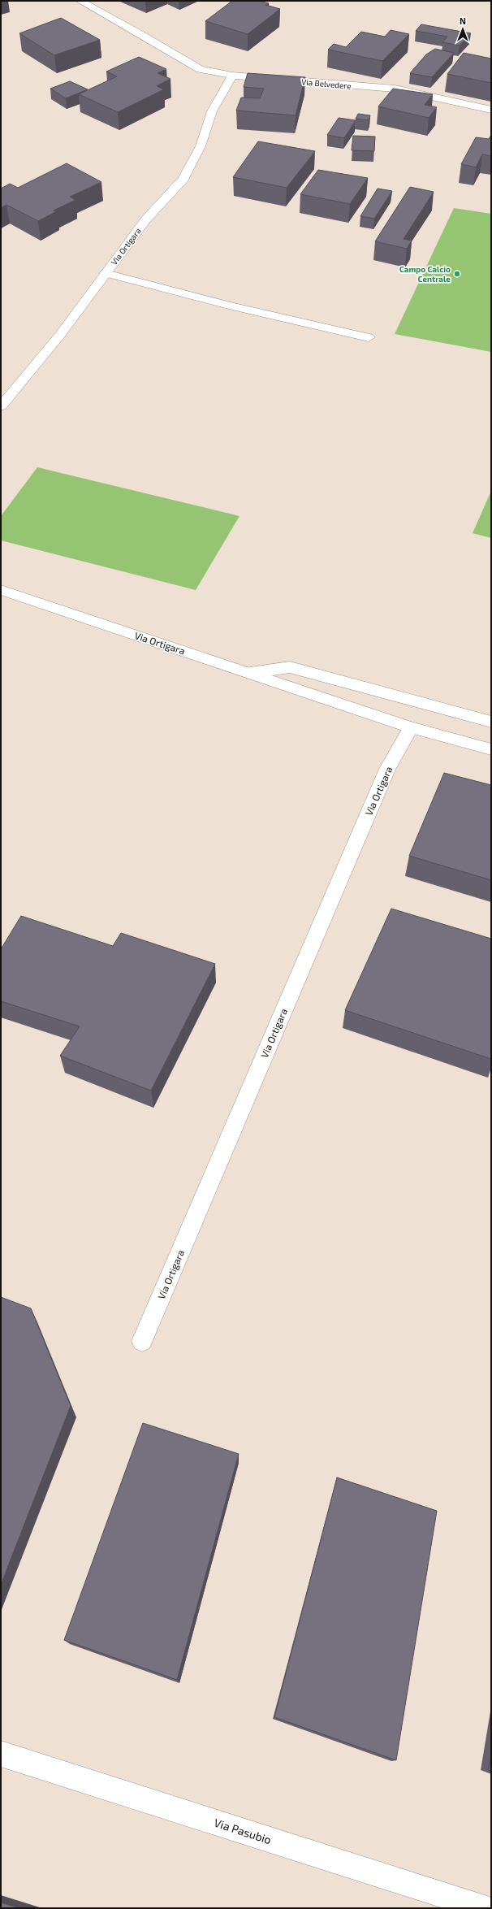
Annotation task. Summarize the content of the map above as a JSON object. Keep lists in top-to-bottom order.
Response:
{
  "streets": {
    "street": ["Via Belvedere", "Via Ortigara", "Via Pasubio"]
  },
  "crossings": [
    ["Via Belvedere", "Via Ortigara"]
  ],
  "places": ["Campo Calcio Centrale"],
  "north": "top"
}
